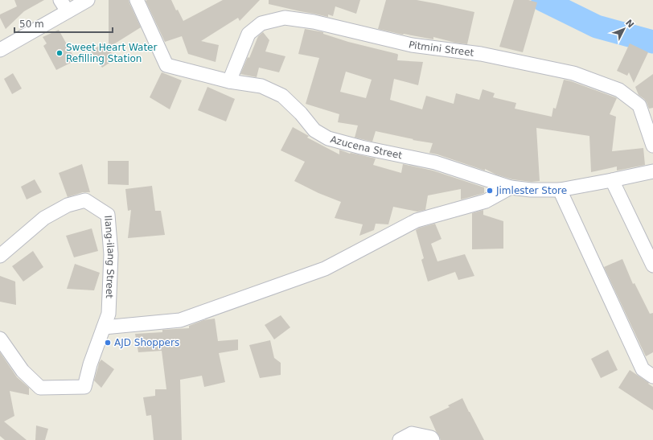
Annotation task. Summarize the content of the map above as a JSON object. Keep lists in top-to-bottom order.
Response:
{
  "streets": {
    "street": ["Pitmini Street", "Azucena Street", "Ilang-ilang Street"]
  },
  "crossings": [
    ["Pitmini Street", "Azucena Street"]
  ],
  "places": ["Sweet Heart Water Refilling Station", "Jimlester Store", "AJD Shoppers"],
  "scale_bar": "50 m",
  "north": "top right"
}
